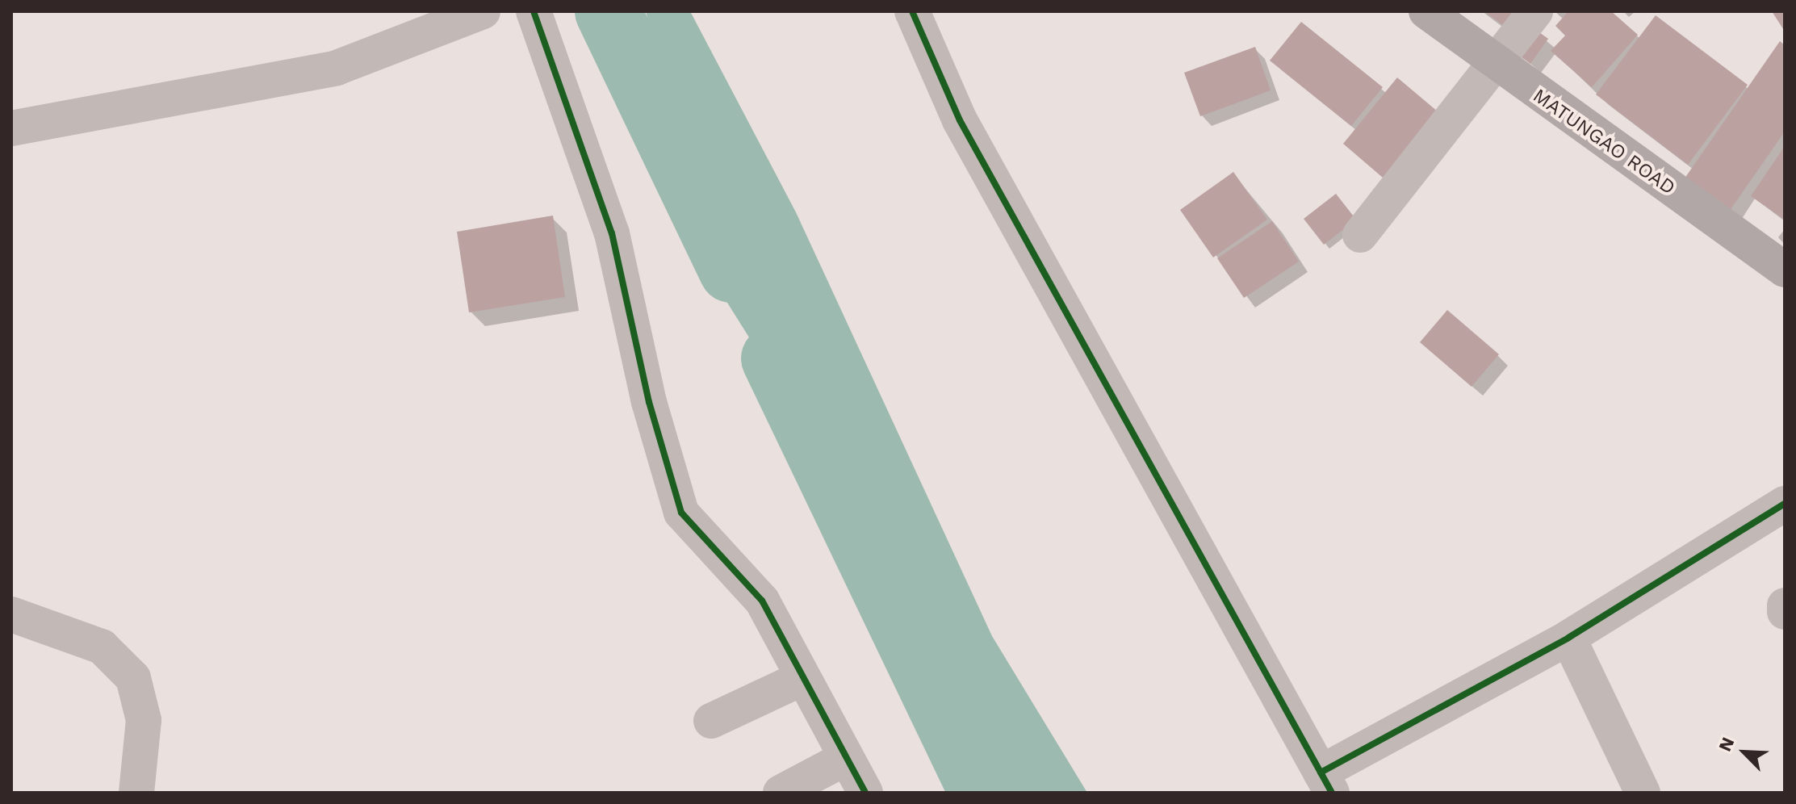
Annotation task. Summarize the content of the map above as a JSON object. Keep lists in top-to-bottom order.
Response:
{
  "streets": {
    "main road": ["MATUNGAO ROAD"]
  },
  "north": "top left"
}
